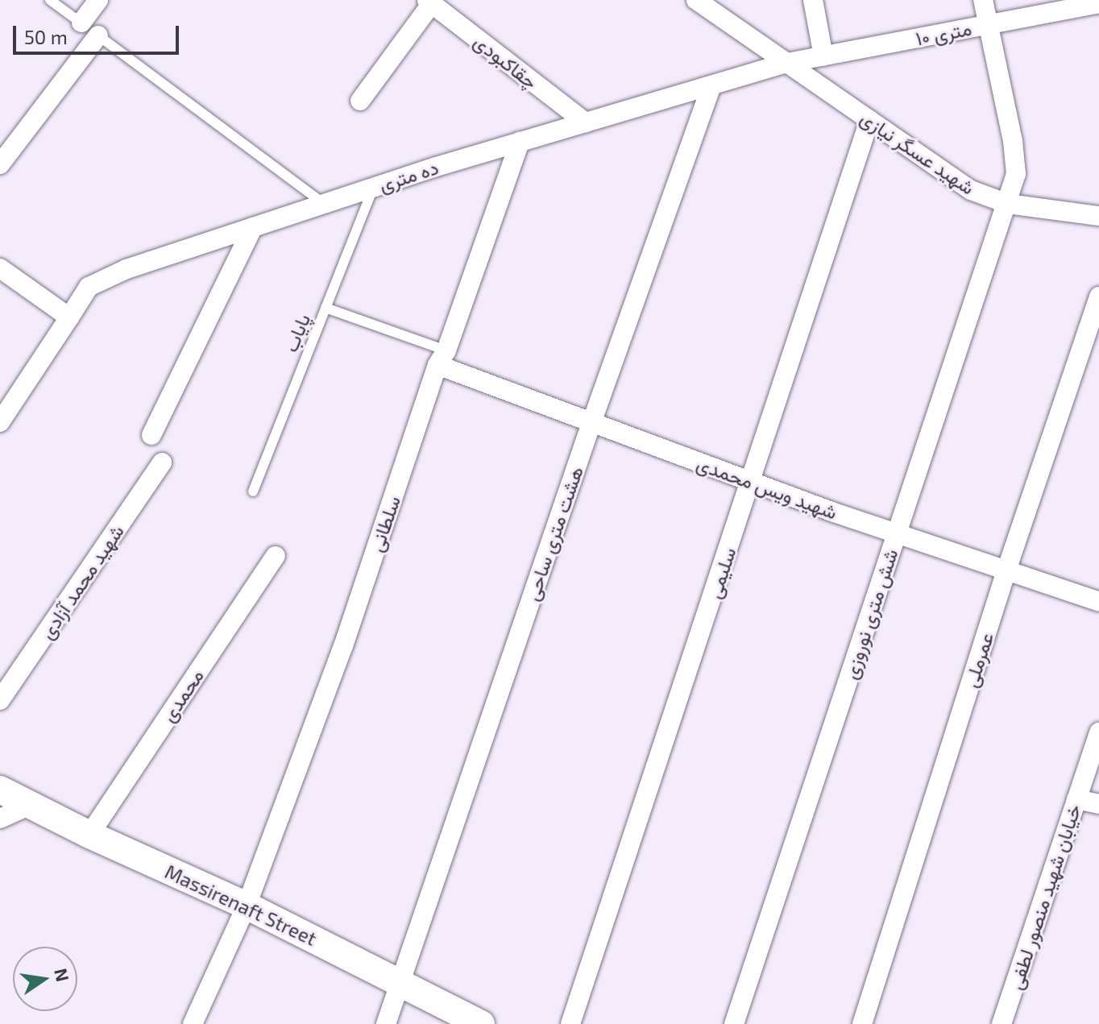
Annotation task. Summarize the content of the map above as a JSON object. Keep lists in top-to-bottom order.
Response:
{
  "streets": {
    "street": [
      "۱۰ متری",
      "چقاکبودی",
      "شهید عسگر نیازی",
      "ده متری",
      "شهید ویس محمدی",
      "سلطانی",
      "هشت متری ساحی",
      "سلیمی",
      "شهید محمد آزادی",
      "شش متری نوروزی",
      "عمرملی",
      "محمدی",
      "خیابان شهید منصور لطفی",
      "Massirenaft Street"
    ],
    "lane": ["پایاب"]
  },
  "crossings": [
    ["۱۰ متری", "شهید عسگر نیازی"],
    ["۱۰ متری", "ده متری"],
    ["۱۰ متری", "شش متری نوروزی"],
    ["چقاکبودی", "ده متری"],
    ["شهید عسگر نیازی", "ده متری"],
    ["شهید عسگر نیازی", "سلیمی"],
    ["شهید عسگر نیازی", "شش متری نوروزی"],
    ["ده متری", "پایاب"],
    ["ده متری", "سلطانی"],
    ["ده متری", "هشت متری ساحی"],
    ["شهید ویس محمدی", "سلطانی"],
    ["شهید ویس محمدی", "هشت متری ساحی"],
    ["شهید ویس محمدی", "سلیمی"],
    ["شهید ویس محمدی", "شش متری نوروزی"],
    ["شهید ویس محمدی", "عمرملی"],
    ["سلطانی", "Massirenaft Street"],
    ["هشت متری ساحی", "Massirenaft Street"],
    ["محمدی", "Massirenaft Street"]
  ],
  "scale_bar": "50 m",
  "north": "right"
}
